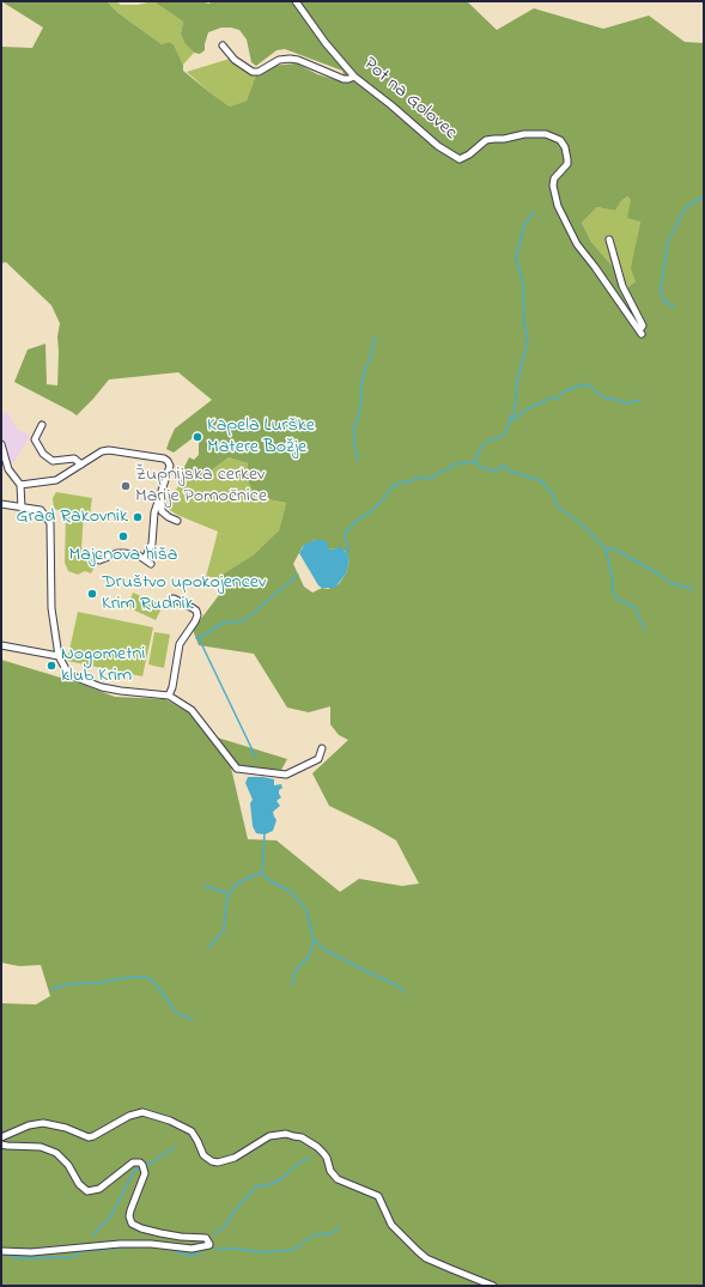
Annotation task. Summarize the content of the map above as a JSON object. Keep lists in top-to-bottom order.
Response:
{
  "streets": {
    "street": ["Pot na Golovec"]
  },
  "places": [
    "Kapela Lurške Matere Božje",
    "Župnijska cerkev Marije Pomočnice",
    "Grad Rakovnik",
    "Majcnova hiša",
    "Društvo upokojencev Krim Rudnik",
    "Nogometni klub Krim"
  ]
}
